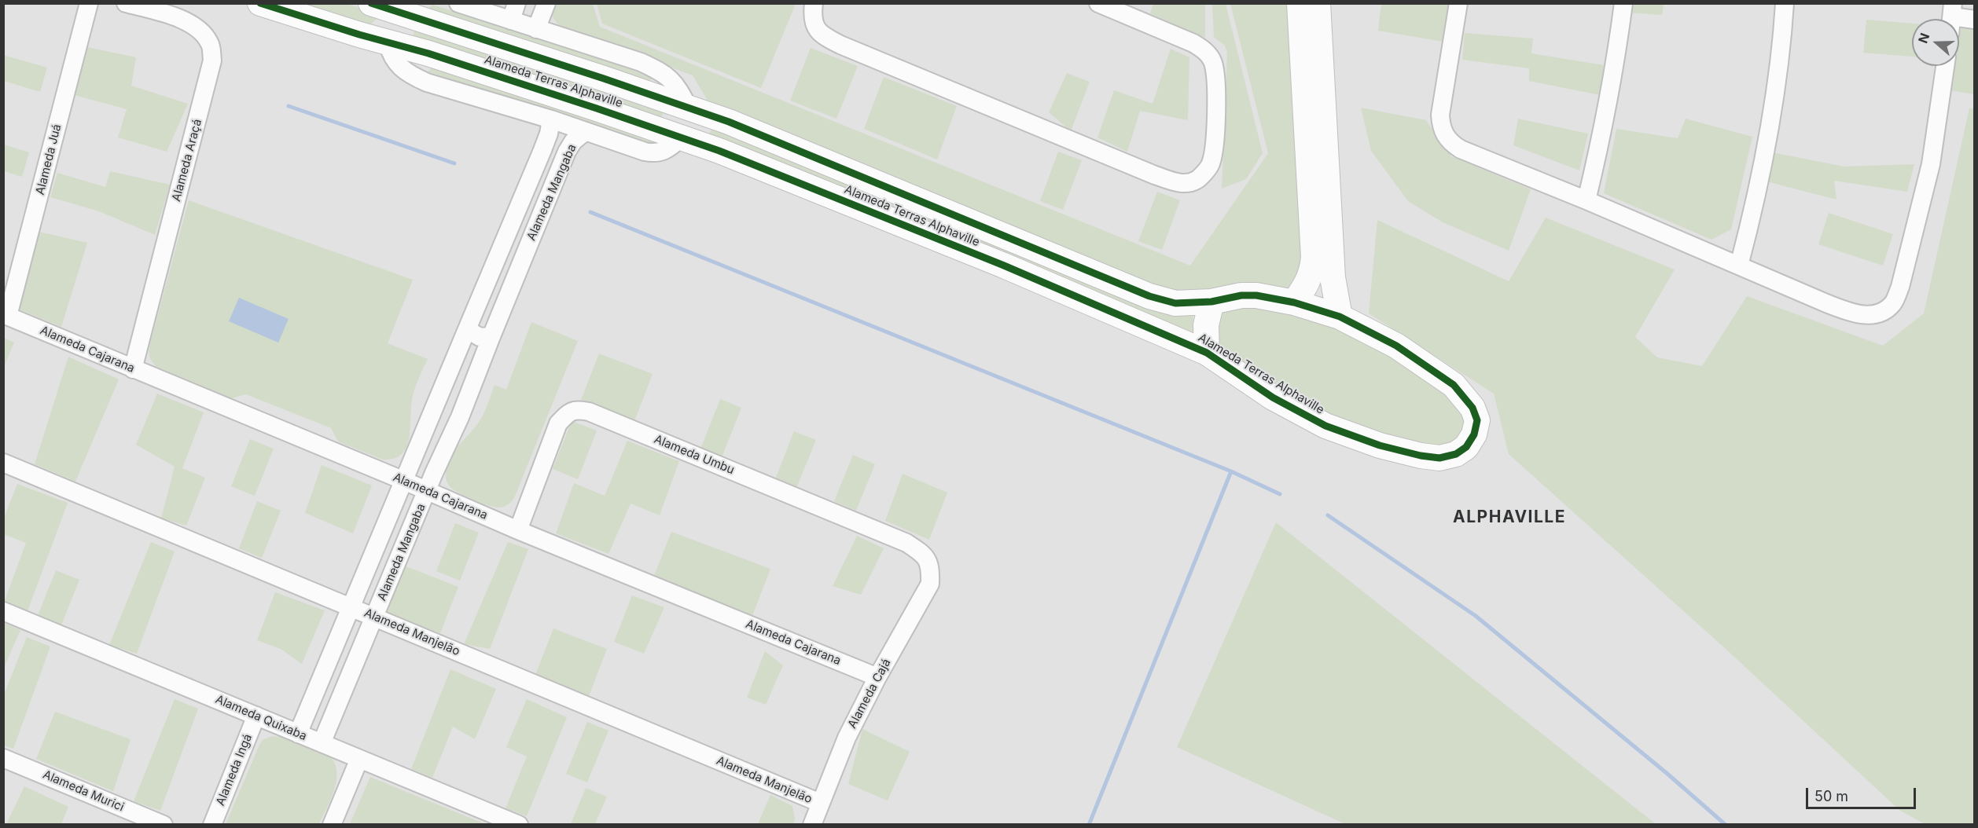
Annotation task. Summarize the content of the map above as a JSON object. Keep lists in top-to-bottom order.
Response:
{
  "streets": {
    "street": [
      "Alameda Terras Alphaville",
      "Alameda Juá",
      "Alameda Araçá",
      "Alameda Mangaba",
      "Alameda Cajarana",
      "Alameda Umbu",
      "Alameda Manjelão",
      "Alameda Cajá",
      "Alameda Quixaba",
      "Alameda Ingá",
      "Alameda Murici"
    ]
  },
  "crossings": [
    ["Alameda Juá", "Alameda Cajarana"],
    ["Alameda Araçá", "Alameda Cajarana"],
    ["Alameda Mangaba", "Alameda Cajarana"],
    ["Alameda Mangaba", "Alameda Manjelão"],
    ["Alameda Mangaba", "Alameda Quixaba"],
    ["Alameda Cajarana", "Alameda Umbu"],
    ["Alameda Cajarana", "Alameda Cajá"],
    ["Alameda Umbu", "Alameda Cajá"],
    ["Alameda Manjelão", "Alameda Cajá"],
    ["Alameda Quixaba", "Alameda Ingá"]
  ],
  "districts": ["ALPHAVILLE"],
  "scale_bar": "50 m",
  "north": "left"
}
